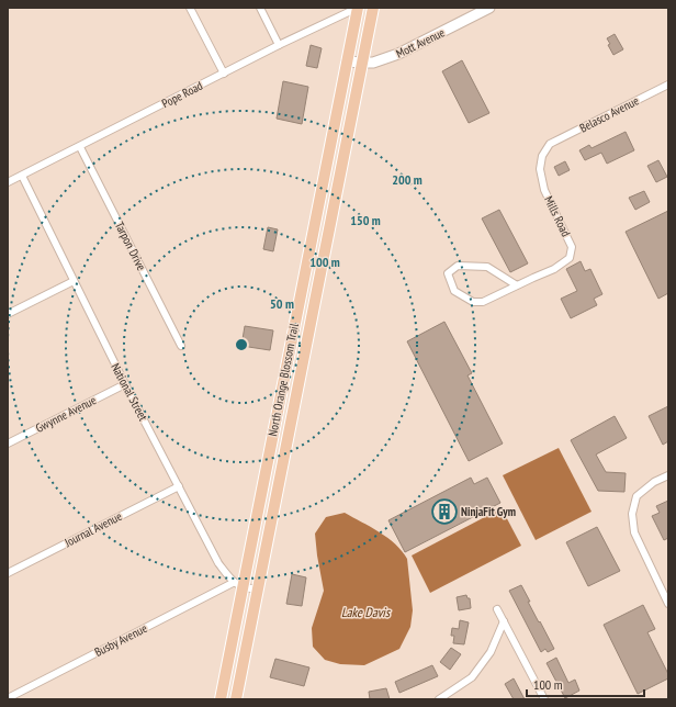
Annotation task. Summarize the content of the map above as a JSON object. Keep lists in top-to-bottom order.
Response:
{
  "streets": {
    "main road": ["North Orange Blossom Trail"],
    "street": [
      "Mott Avenue",
      "Pope Road",
      "Belasco Avenue",
      "Mills Road",
      "Tarpon Drive",
      "National Street",
      "Gwynne Avenue",
      "Journal Avenue",
      "Busby Avenue"
    ]
  },
  "crossings": [
    ["Mott Avenue", "North Orange Blossom Trail"],
    ["Pope Road", "Tarpon Drive"],
    ["Pope Road", "North Orange Blossom Trail"],
    ["Pope Road", "National Street"],
    ["Belasco Avenue", "Mills Road"],
    ["North Orange Blossom Trail", "National Street"],
    ["North Orange Blossom Trail", "Busby Avenue"],
    ["National Street", "Gwynne Avenue"],
    ["National Street", "Journal Avenue"],
    ["National Street", "Busby Avenue"]
  ],
  "water": ["Lake Davis"],
  "places": {
    "building": ["NinjaFit Gym"]
  },
  "scale_bar": "100 m",
  "rings": [
    "200 m",
    "150 m",
    "100 m",
    "50 m"
  ]
}
